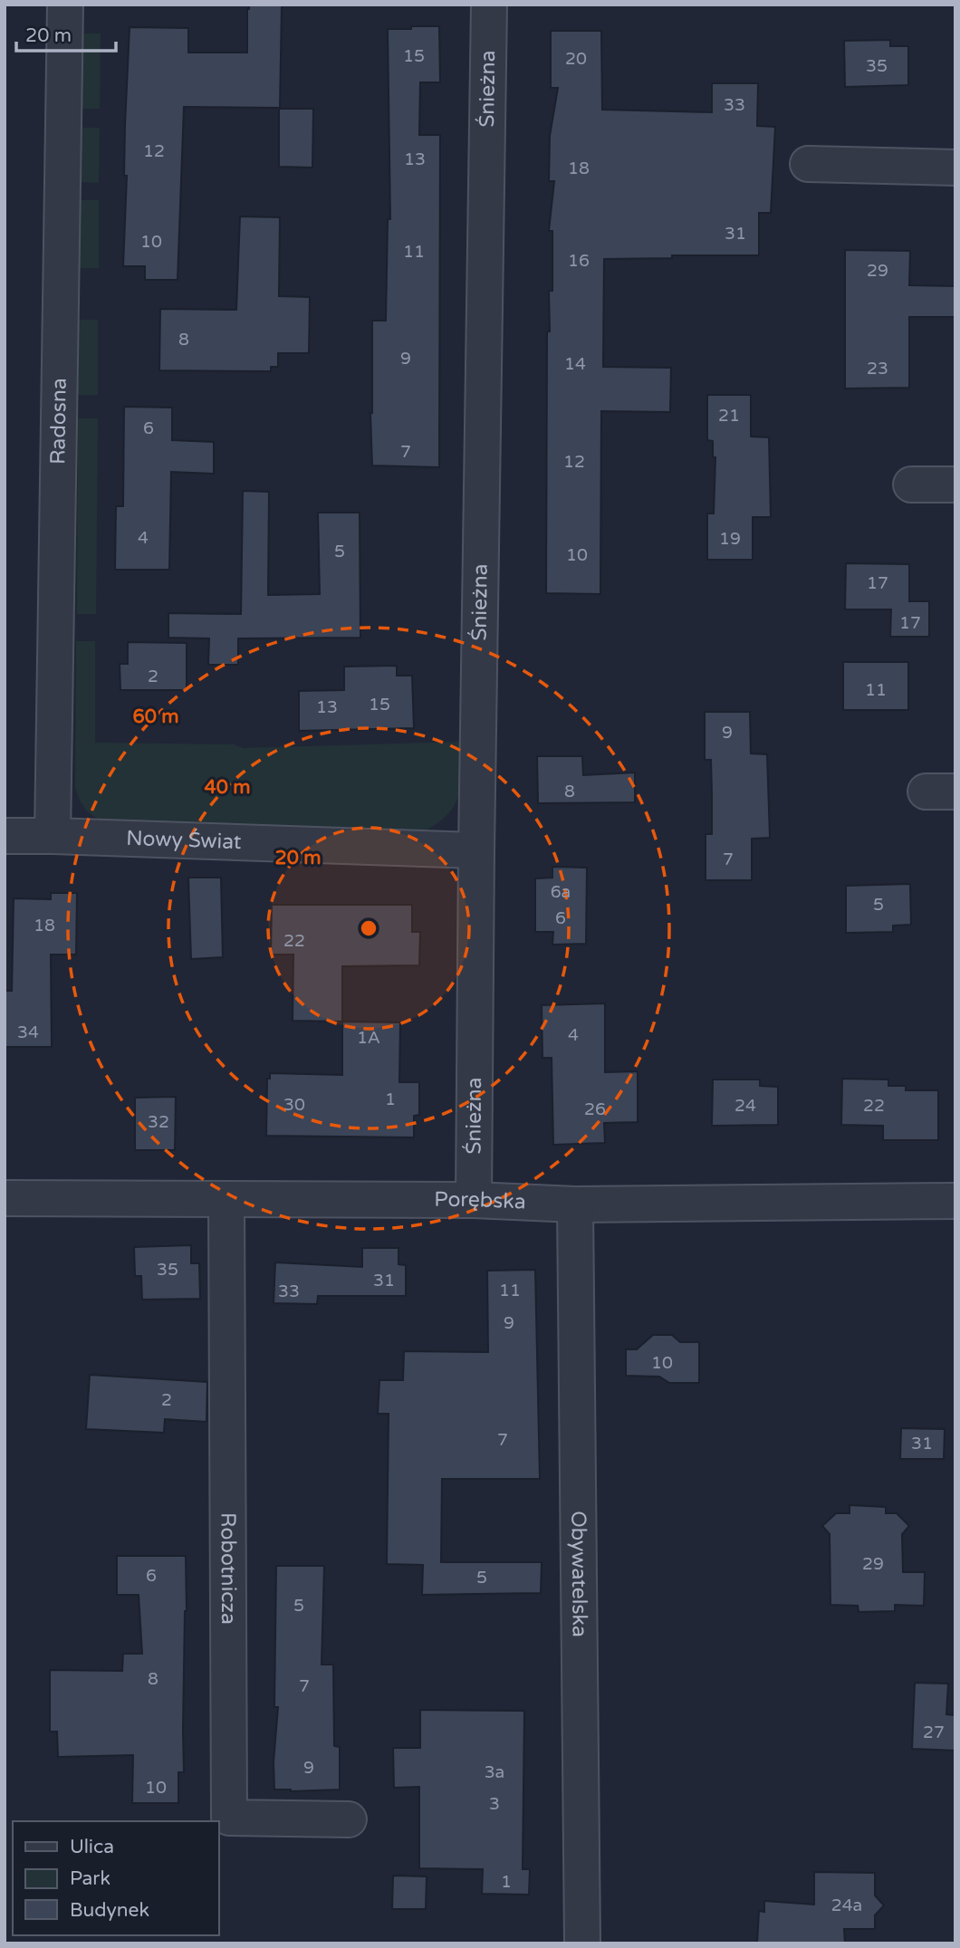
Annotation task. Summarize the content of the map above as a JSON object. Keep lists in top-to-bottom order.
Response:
{
  "streets": {
    "street": [
      "Śnieżna",
      "Radosna",
      "Nowy Świat",
      "Porębska",
      "Robotnicza",
      "Obywatelska"
    ]
  },
  "crossings": [
    ["Śnieżna", "Nowy Świat"],
    ["Śnieżna", "Porębska"],
    ["Radosna", "Nowy Świat"],
    ["Porębska", "Robotnicza"],
    ["Porębska", "Obywatelska"]
  ],
  "house_numbers": [
    "15",
    "20",
    "35",
    "33",
    "12",
    "13",
    "18",
    "31",
    "10",
    "11",
    "16",
    "29",
    "8",
    "9",
    "14",
    "23",
    "21",
    "6",
    "7",
    "12",
    "4",
    "19",
    "5",
    "10",
    "17",
    "17",
    "2",
    "11",
    "15",
    "13",
    "9",
    "8",
    "7",
    "6a",
    "5",
    "6",
    "18",
    "22",
    "34",
    "4",
    "1A",
    "1",
    "30",
    "24",
    "22",
    "26",
    "32",
    "35",
    "31",
    "11",
    "33",
    "9",
    "10",
    "2",
    "7",
    "31",
    "29",
    "6",
    "5",
    "5",
    "8",
    "7",
    "27",
    "9",
    "3a",
    "10",
    "3",
    "1",
    "24a"
  ],
  "legend": ["Ulica", "Park", "Budynek"],
  "scale_bar": "20 m",
  "rings": ["60 m", "40 m", "20 m"]
}
